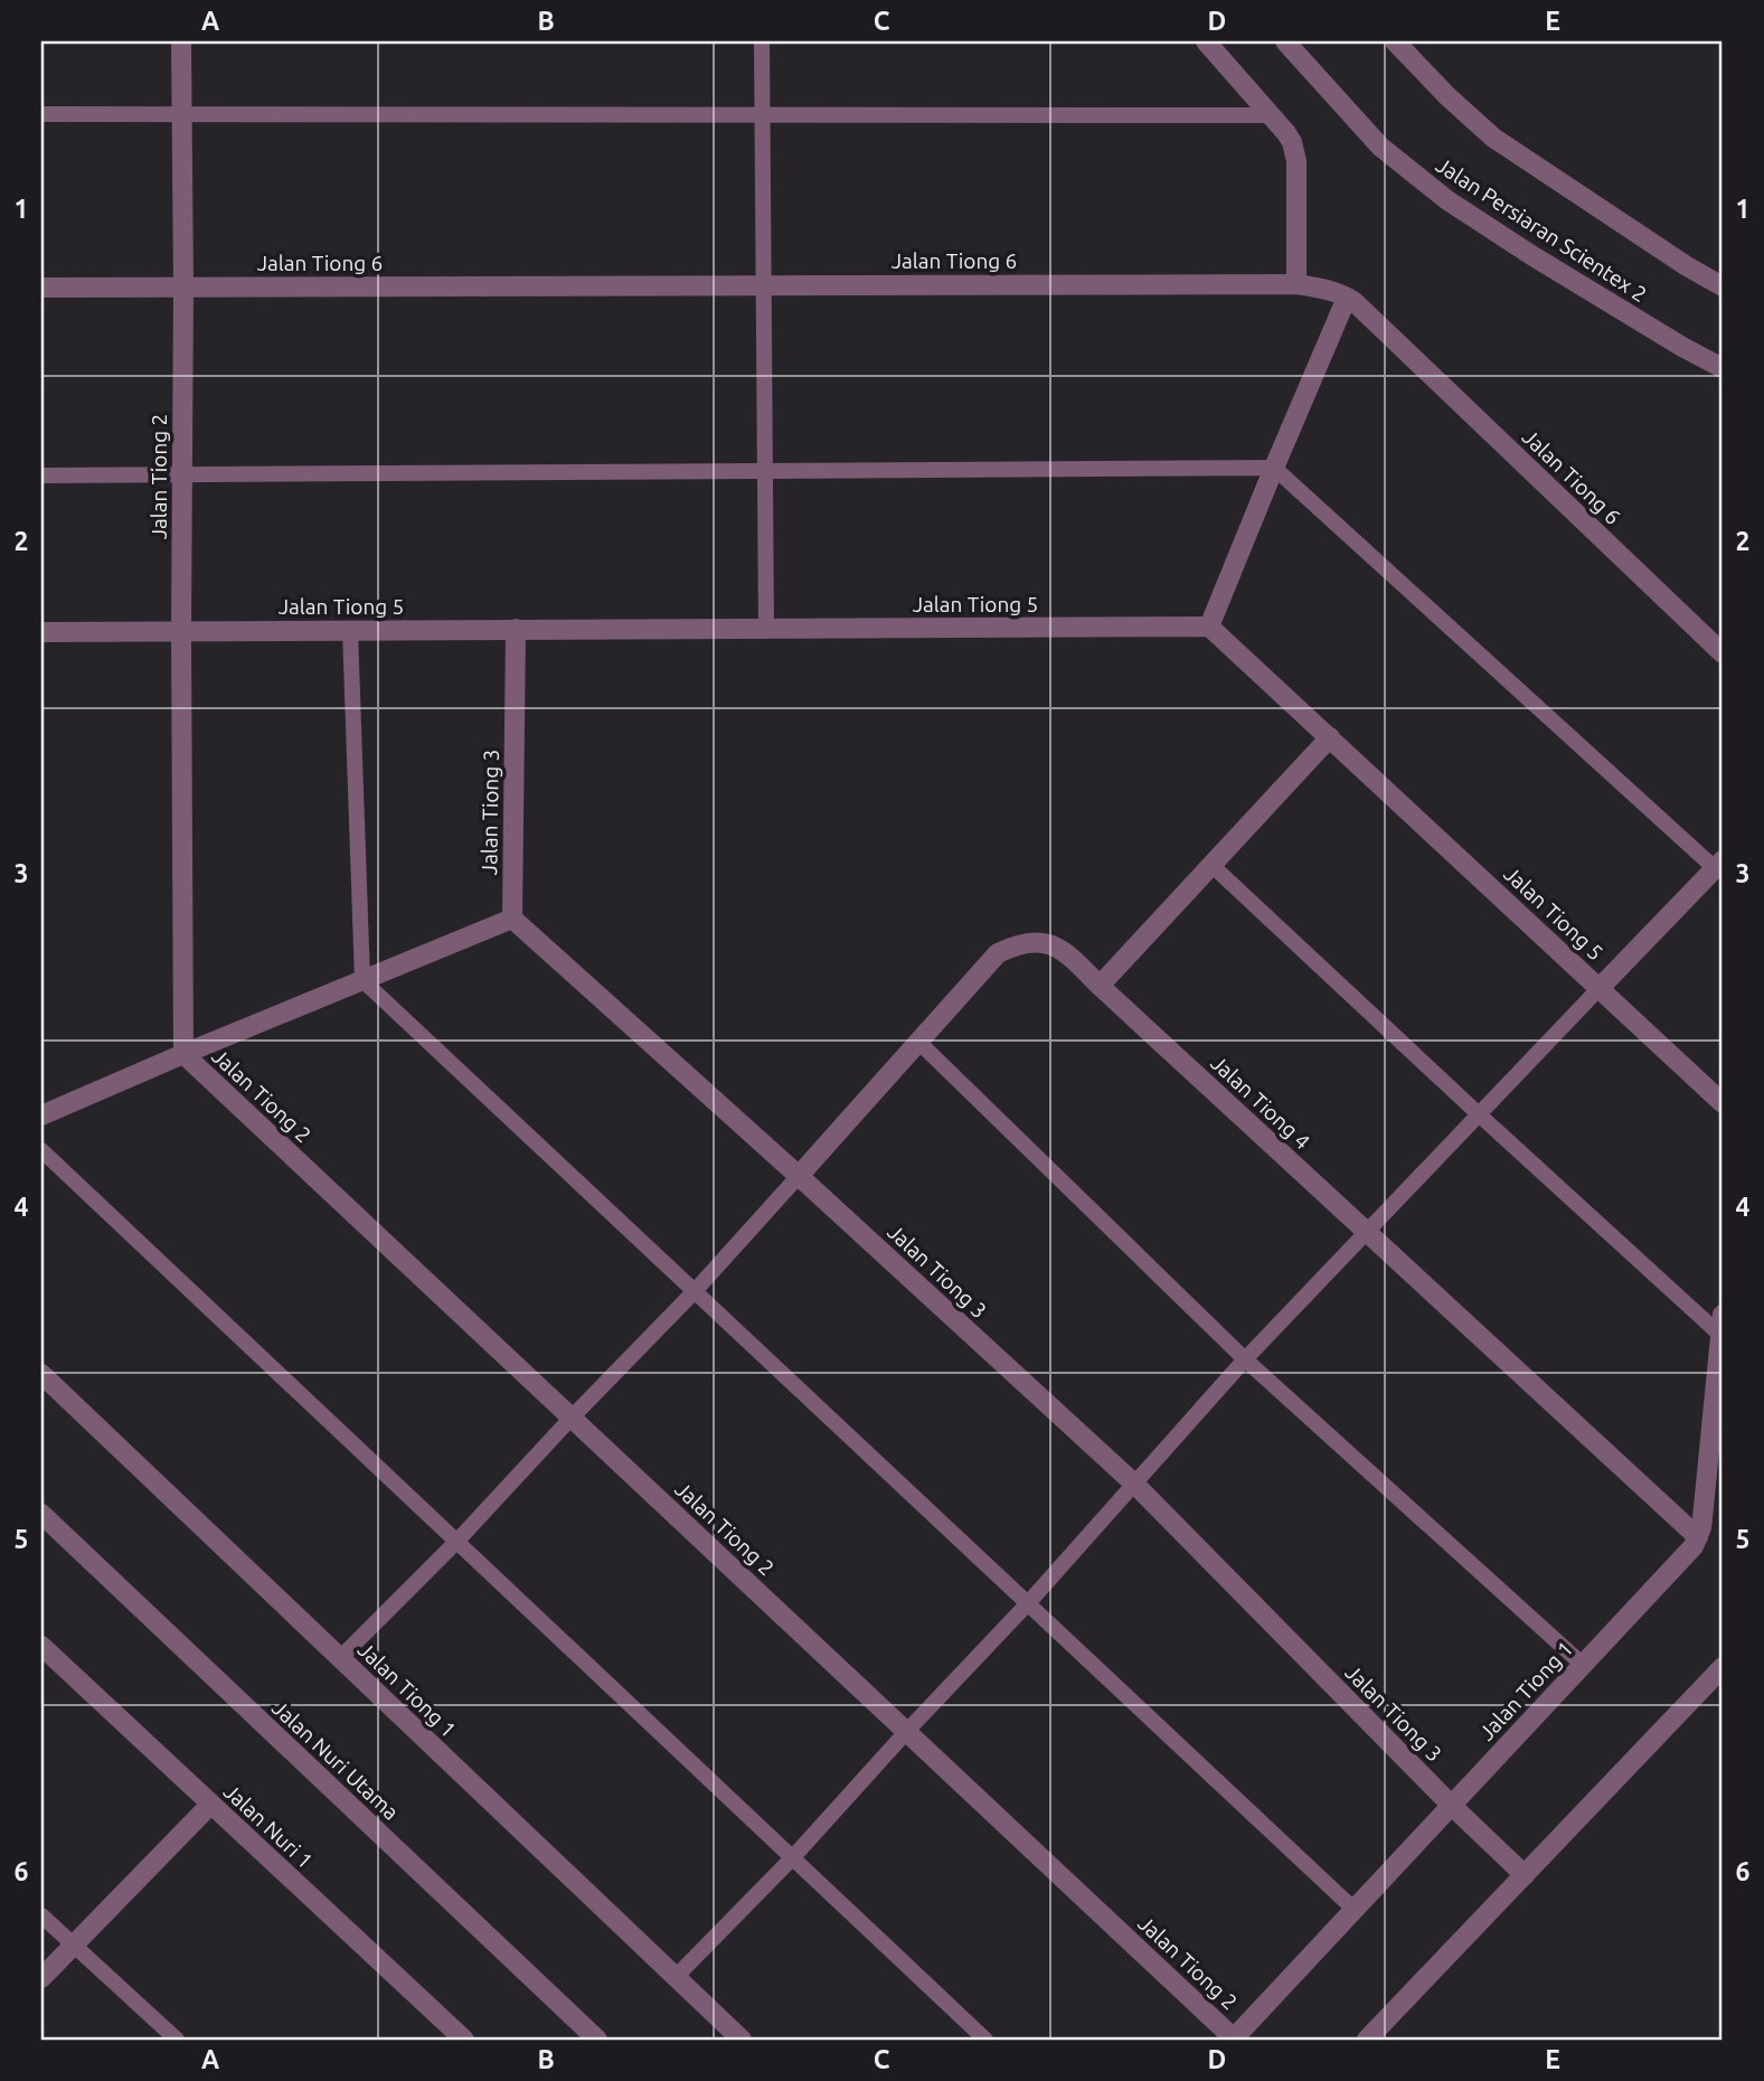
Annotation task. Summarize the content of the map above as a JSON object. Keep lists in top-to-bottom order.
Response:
{
  "streets": {
    "street": [
      "Jalan Persiaran Scientex 2",
      "Jalan Tiong 6",
      "Jalan Tiong 2",
      "Jalan Tiong 5",
      "Jalan Tiong 3",
      "Jalan Tiong 4",
      "Jalan Tiong 1",
      "Jalan Nuri Utama",
      "Jalan Nuri 1"
    ]
  },
  "crossings": [
    ["Jalan Tiong 6", "Jalan Tiong 2"],
    ["Jalan Tiong 2", "Jalan Tiong 5"],
    ["Jalan Tiong 2", "Jalan Tiong 1"],
    ["Jalan Tiong 5", "Jalan Tiong 3"],
    ["Jalan Tiong 3", "Jalan Tiong 4"],
    ["Jalan Tiong 3", "Jalan Tiong 1"],
    ["Jalan Tiong 4", "Jalan Tiong 1"]
  ],
  "grid": {
    "columns": [
      "A",
      "B",
      "C",
      "D",
      "E"
    ],
    "rows": [
      "1",
      "2",
      "3",
      "4",
      "5",
      "6"
    ]
  }
}
